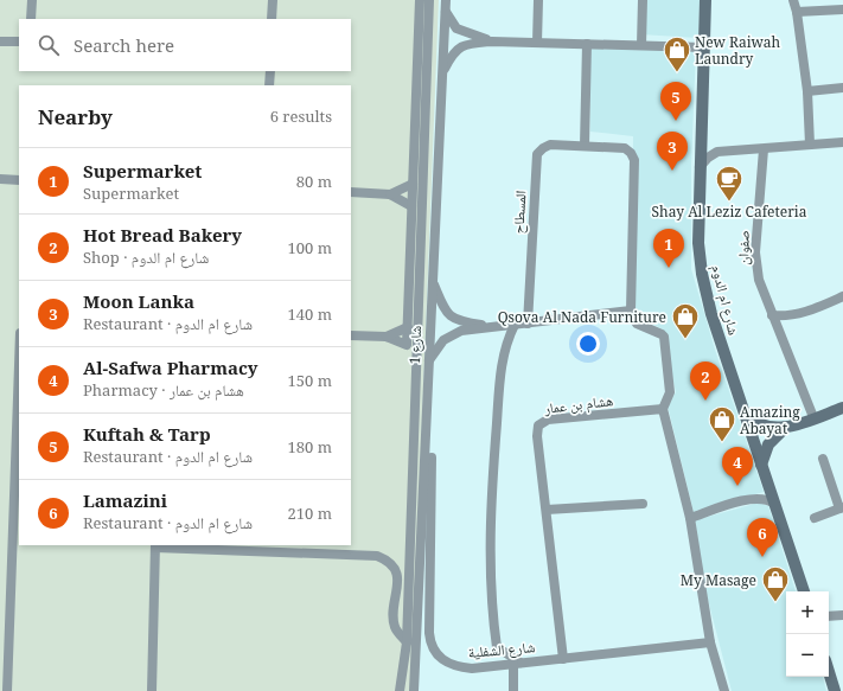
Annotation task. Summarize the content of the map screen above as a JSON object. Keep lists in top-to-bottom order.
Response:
{
  "streets": {
    "street": [
      "المسطاح",
      "صفوان",
      "شارع ام الدوم",
      "شارع 1",
      "هشام بن عمار",
      "شارع الشفلية"
    ]
  },
  "crossings": [
    ["شارع 1", "شارع الشفلية"],
    ["هشام بن عمار", "شارع الشفلية"]
  ],
  "places": {
    "shop": [
      "New Raiwah Laundry",
      "Qsova Al Nada Furniture",
      "Amazing Abayat",
      "My Masage"
    ],
    "cafe": ["Shay Al Leziz Cafeteria"]
  },
  "page": {
    "search": "Search here",
    "pins": [
      "5",
      "3",
      "1",
      "2",
      "4",
      "6"
    ],
    "heading": ["Nearby", "6 results"],
    "list": [
      {
        "mark": "1",
        "name": "Supermarket",
        "note": "Supermarket",
        "value": "80 m"
      },
      {
        "mark": "2",
        "name": "Hot Bread Bakery",
        "note": "Shop · شارع ام الدوم",
        "value": "100 m"
      },
      {
        "mark": "3",
        "name": "Moon Lanka",
        "note": "Restaurant · شارع ام الدوم",
        "value": "140 m"
      },
      {
        "mark": "4",
        "name": "Al-Safwa Pharmacy",
        "note": "Pharmacy · هشام بن عمار",
        "value": "150 m"
      },
      {
        "mark": "5",
        "name": "Kuftah & Tarp",
        "note": "Restaurant · شارع ام الدوم",
        "value": "180 m"
      },
      {
        "mark": "6",
        "name": "Lamazini",
        "note": "Restaurant · شارع ام الدوم",
        "value": "210 m"
      }
    ],
    "map_buttons": ["+", "−"]
  }
}
